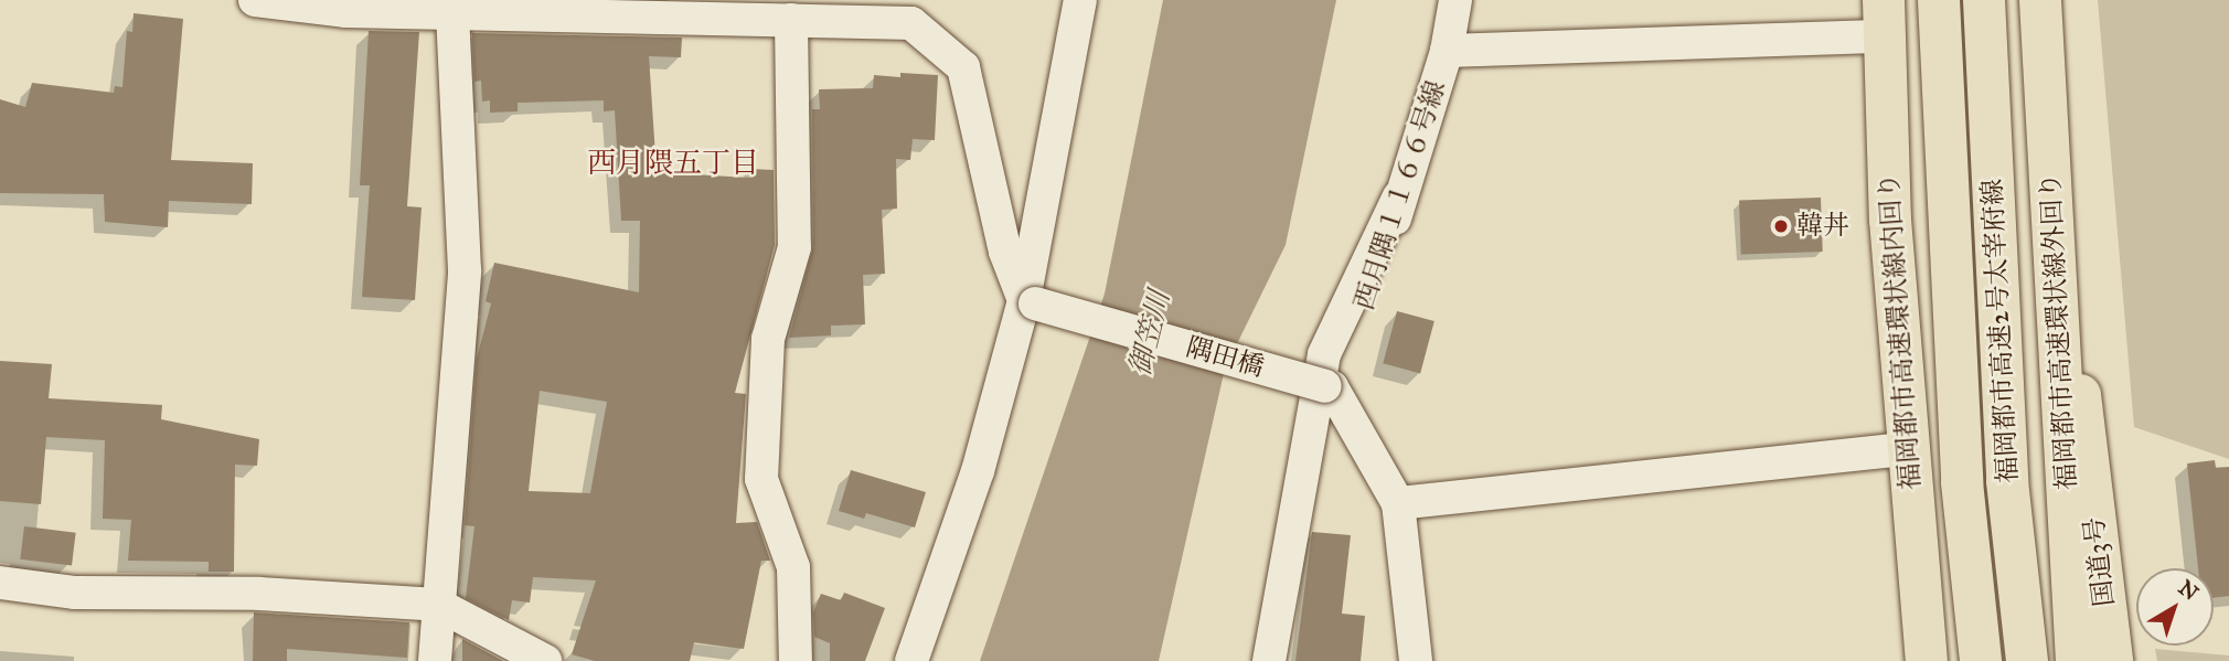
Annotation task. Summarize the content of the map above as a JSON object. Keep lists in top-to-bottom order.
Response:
{
  "streets": {
    "highway": [
      "福岡都市高速環状線内回り",
      "福岡都市高速2号太宰府線",
      "福岡都市高速環状線外回り",
      "国道3号"
    ],
    "street": ["西月隅１１６６号線", "隅田橋"]
  },
  "crossings": [
    ["西月隅１１６６号線", "隅田橋"]
  ],
  "districts": ["西月隈五丁目"],
  "water": ["御笠川"],
  "places": ["韓丼"],
  "north": "top right"
}
